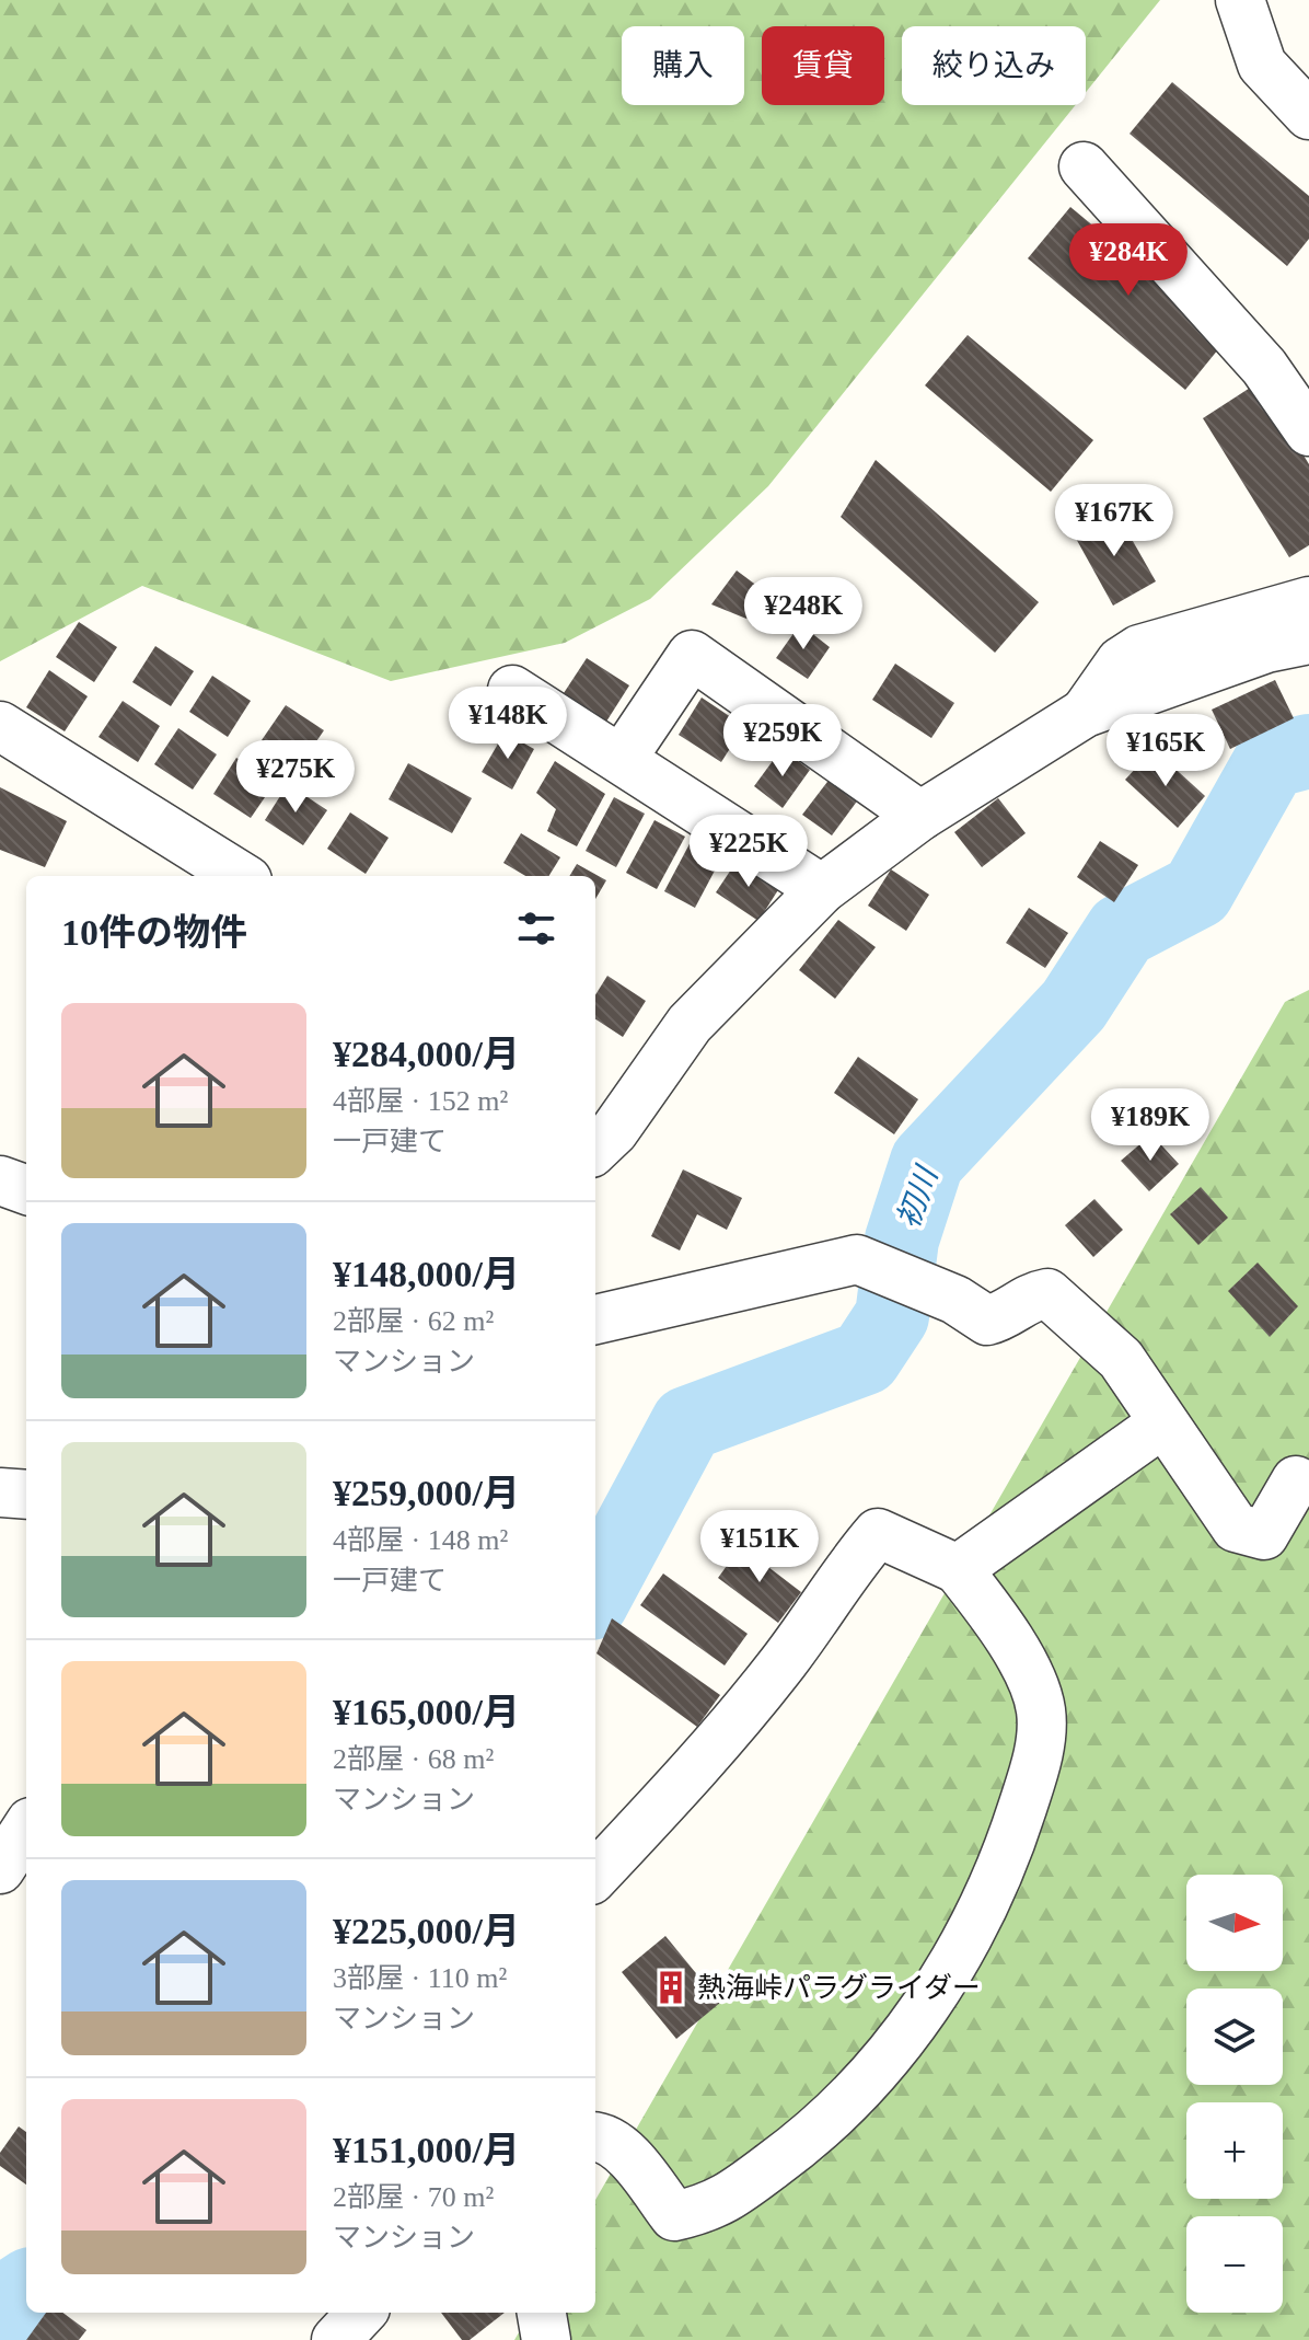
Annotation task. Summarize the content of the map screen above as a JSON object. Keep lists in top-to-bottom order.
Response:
{
  "water": ["初川"],
  "places": {
    "building": ["熱海峠パラグライダー"]
  },
  "north": "right",
  "page": {
    "chip": ["購入", "賃貸", "絞り込み"],
    "price": [
      "¥284K",
      "¥167K",
      "¥248K",
      "¥148K",
      "¥259K",
      "¥165K",
      "¥275K",
      "¥225K",
      "¥189K",
      "¥151K"
    ],
    "heading": "10件の物件",
    "list": [
      {
        "name": "¥284,000/月",
        "note": "4部屋 · 152 m² · 一戸建て"
      },
      {
        "name": "¥148,000/月",
        "note": "2部屋 · 62 m² · マンション"
      },
      {
        "name": "¥259,000/月",
        "note": "4部屋 · 148 m² · 一戸建て"
      },
      {
        "name": "¥165,000/月",
        "note": "2部屋 · 68 m² · マンション"
      },
      {
        "name": "¥225,000/月",
        "note": "3部屋 · 110 m² · マンション"
      },
      {
        "name": "¥151,000/月",
        "note": "2部屋 · 70 m² · マンション"
      }
    ],
    "map_buttons": ["+", "−"]
  }
}
